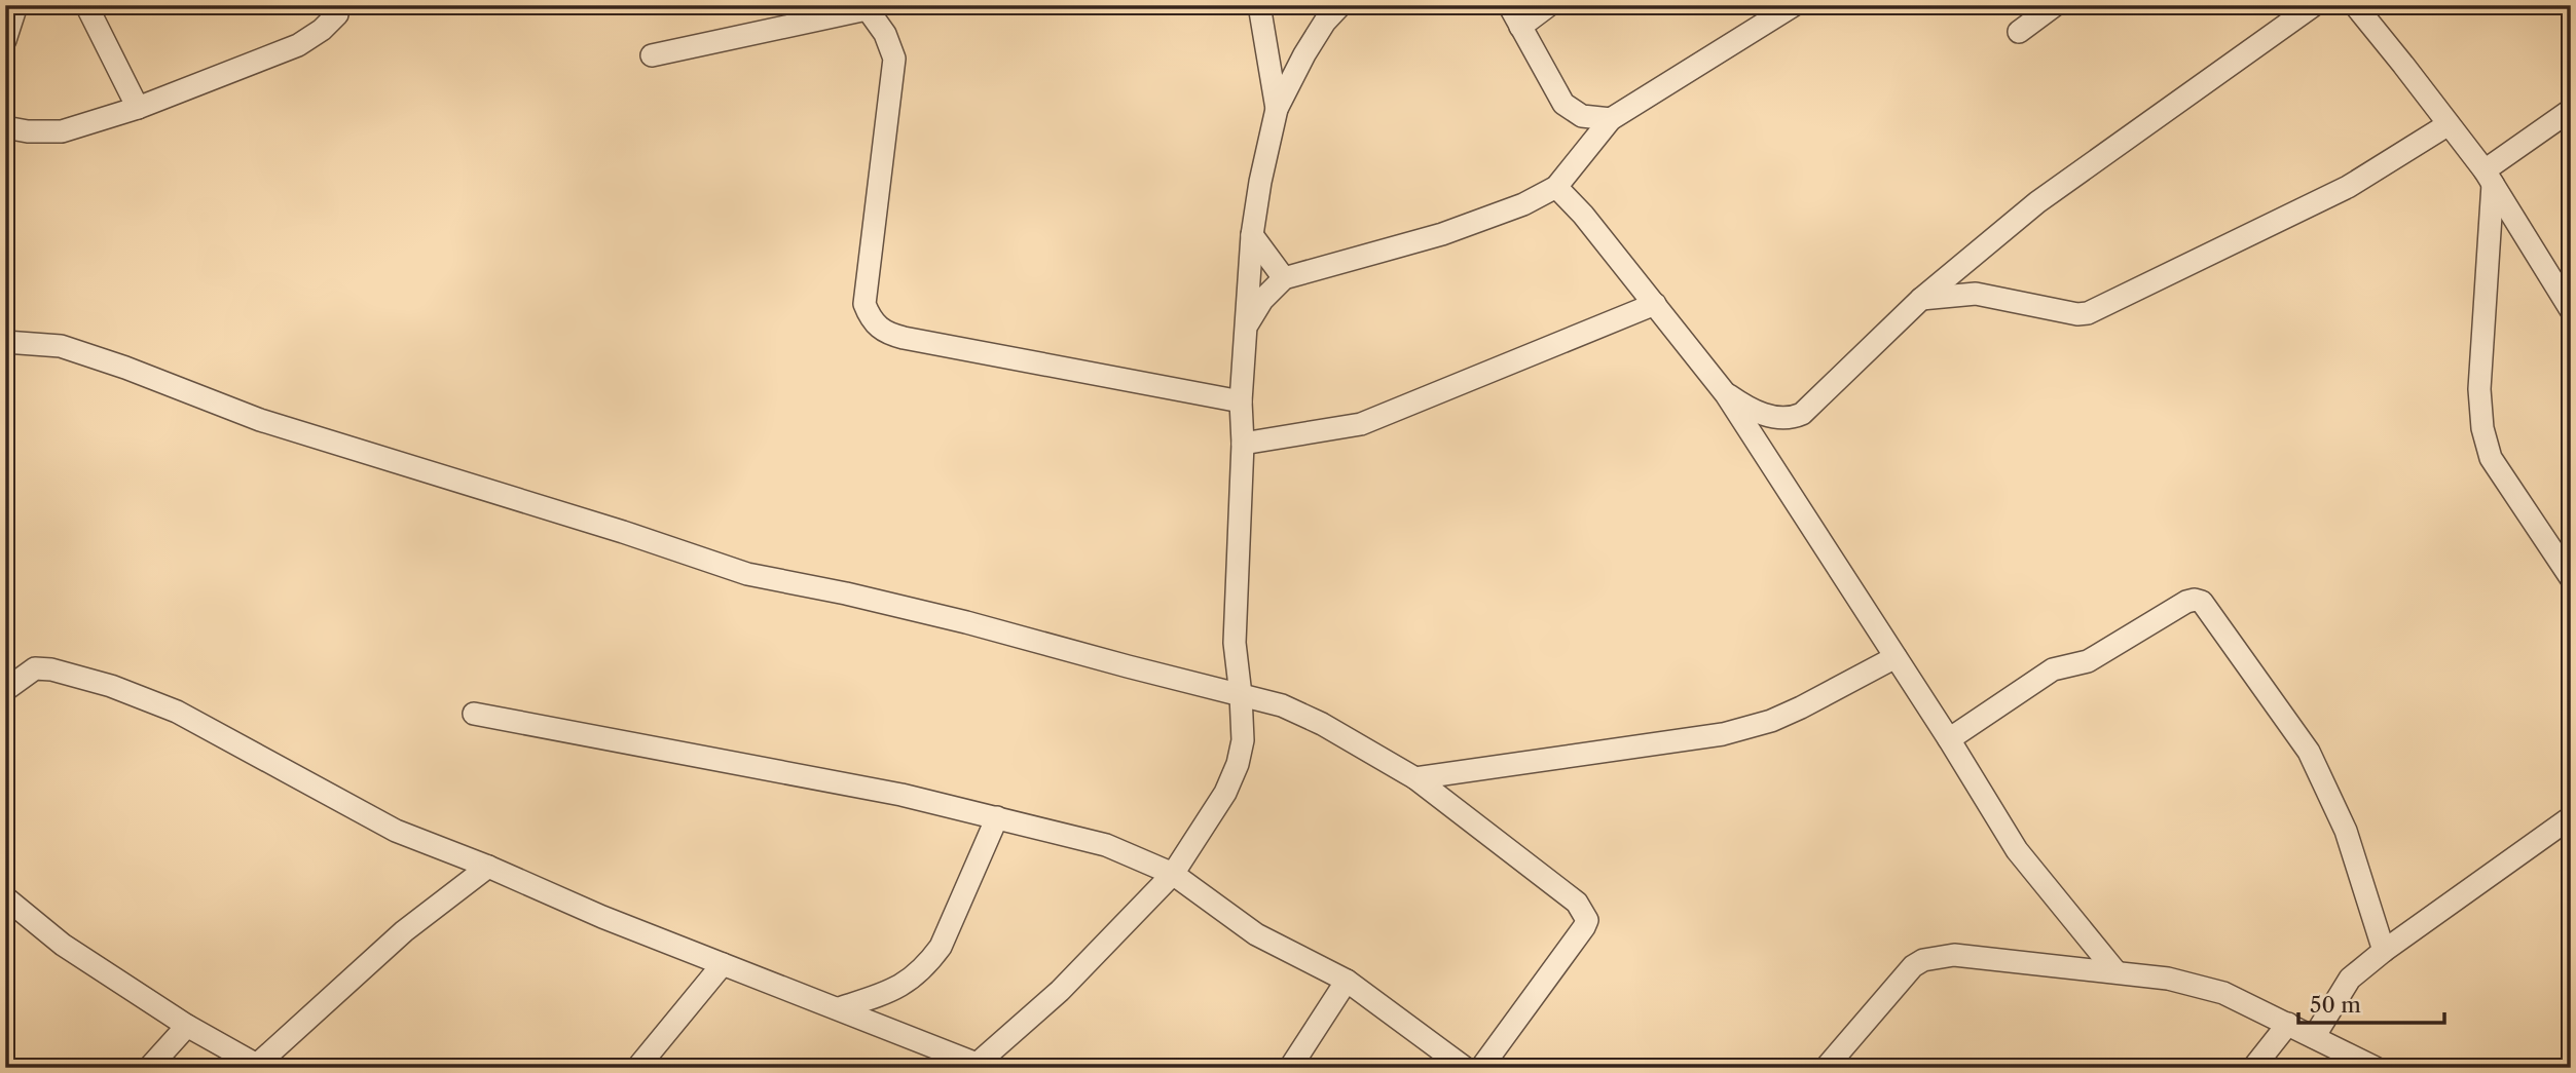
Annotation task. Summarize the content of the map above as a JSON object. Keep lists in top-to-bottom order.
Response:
{
  "scale_bar": "50 m"
}
